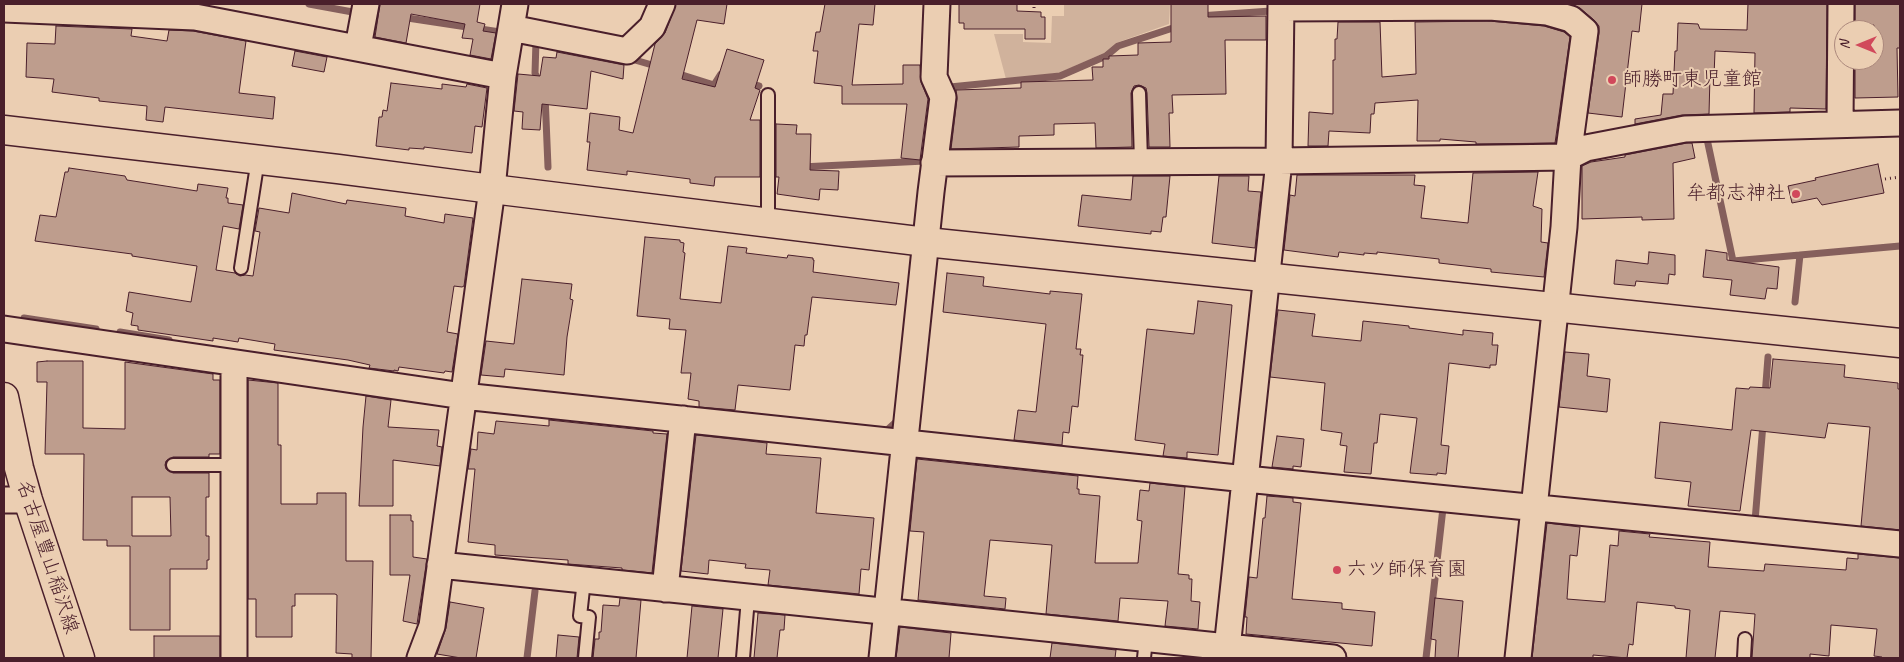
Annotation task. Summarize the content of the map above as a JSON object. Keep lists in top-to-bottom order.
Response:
{
  "streets": {
    "street": ["名古屋豊山稲沢線"]
  },
  "places": ["師勝町東児童館", "牟都志神社", "六ツ師保育園"],
  "north": "left"
}
